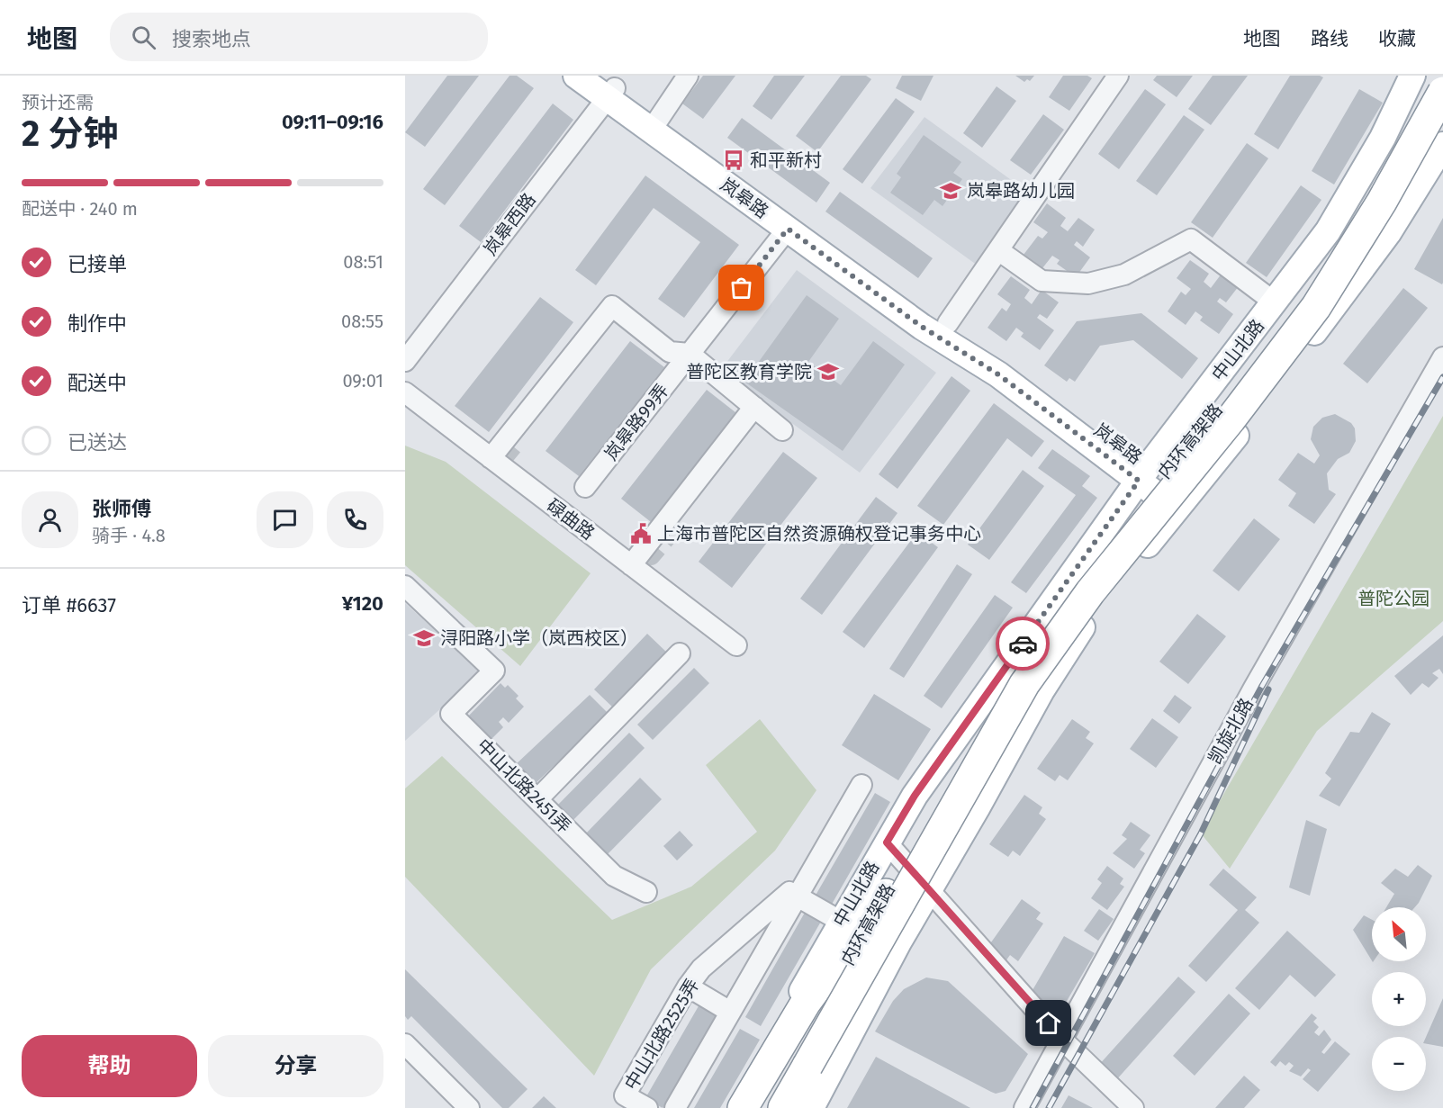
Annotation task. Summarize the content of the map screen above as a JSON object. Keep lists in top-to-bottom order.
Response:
{
  "streets": {
    "highway": ["内环高架路"],
    "main road": ["岚皋路", "中山北路"],
    "street": [
      "岚皋西路",
      "岚皋路99弄",
      "碌曲路",
      "凯旋北路",
      "中山北路2451弄",
      "中山北路2525弄"
    ]
  },
  "crossings": [
    ["岚皋路", "岚皋西路"],
    ["岚皋路", "中山北路"],
    ["岚皋路", "岚皋路99弄"]
  ],
  "parks": ["普陀公园"],
  "places": {
    "bus stop": ["和平新村"],
    "school or university": ["岚皋路幼儿园", "普陀区教育学院", "浔阳路小学（岚西校区）"],
    "public building": ["上海市普陀区自然资源确权登记事务中心"]
  },
  "north": "top left",
  "page": {
    "header": "地图",
    "search": "搜索地点",
    "nav": ["地图", "路线", "收藏"],
    "heading": ["2 分钟", "预计还需", "09:11–09:16"],
    "panel": [
      "张师傅",
      "骑手 · 4.8",
      "订单 #6637",
      "¥120"
    ],
    "bar": "配送中 · 240 m",
    "list": [
      ["已接单", "08:51"],
      ["制作中", "08:55"],
      ["配送中", "09:01"],
      "已送达"
    ],
    "map_buttons": ["+", "−"],
    "buttons": ["帮助", "分享"]
  }
}
